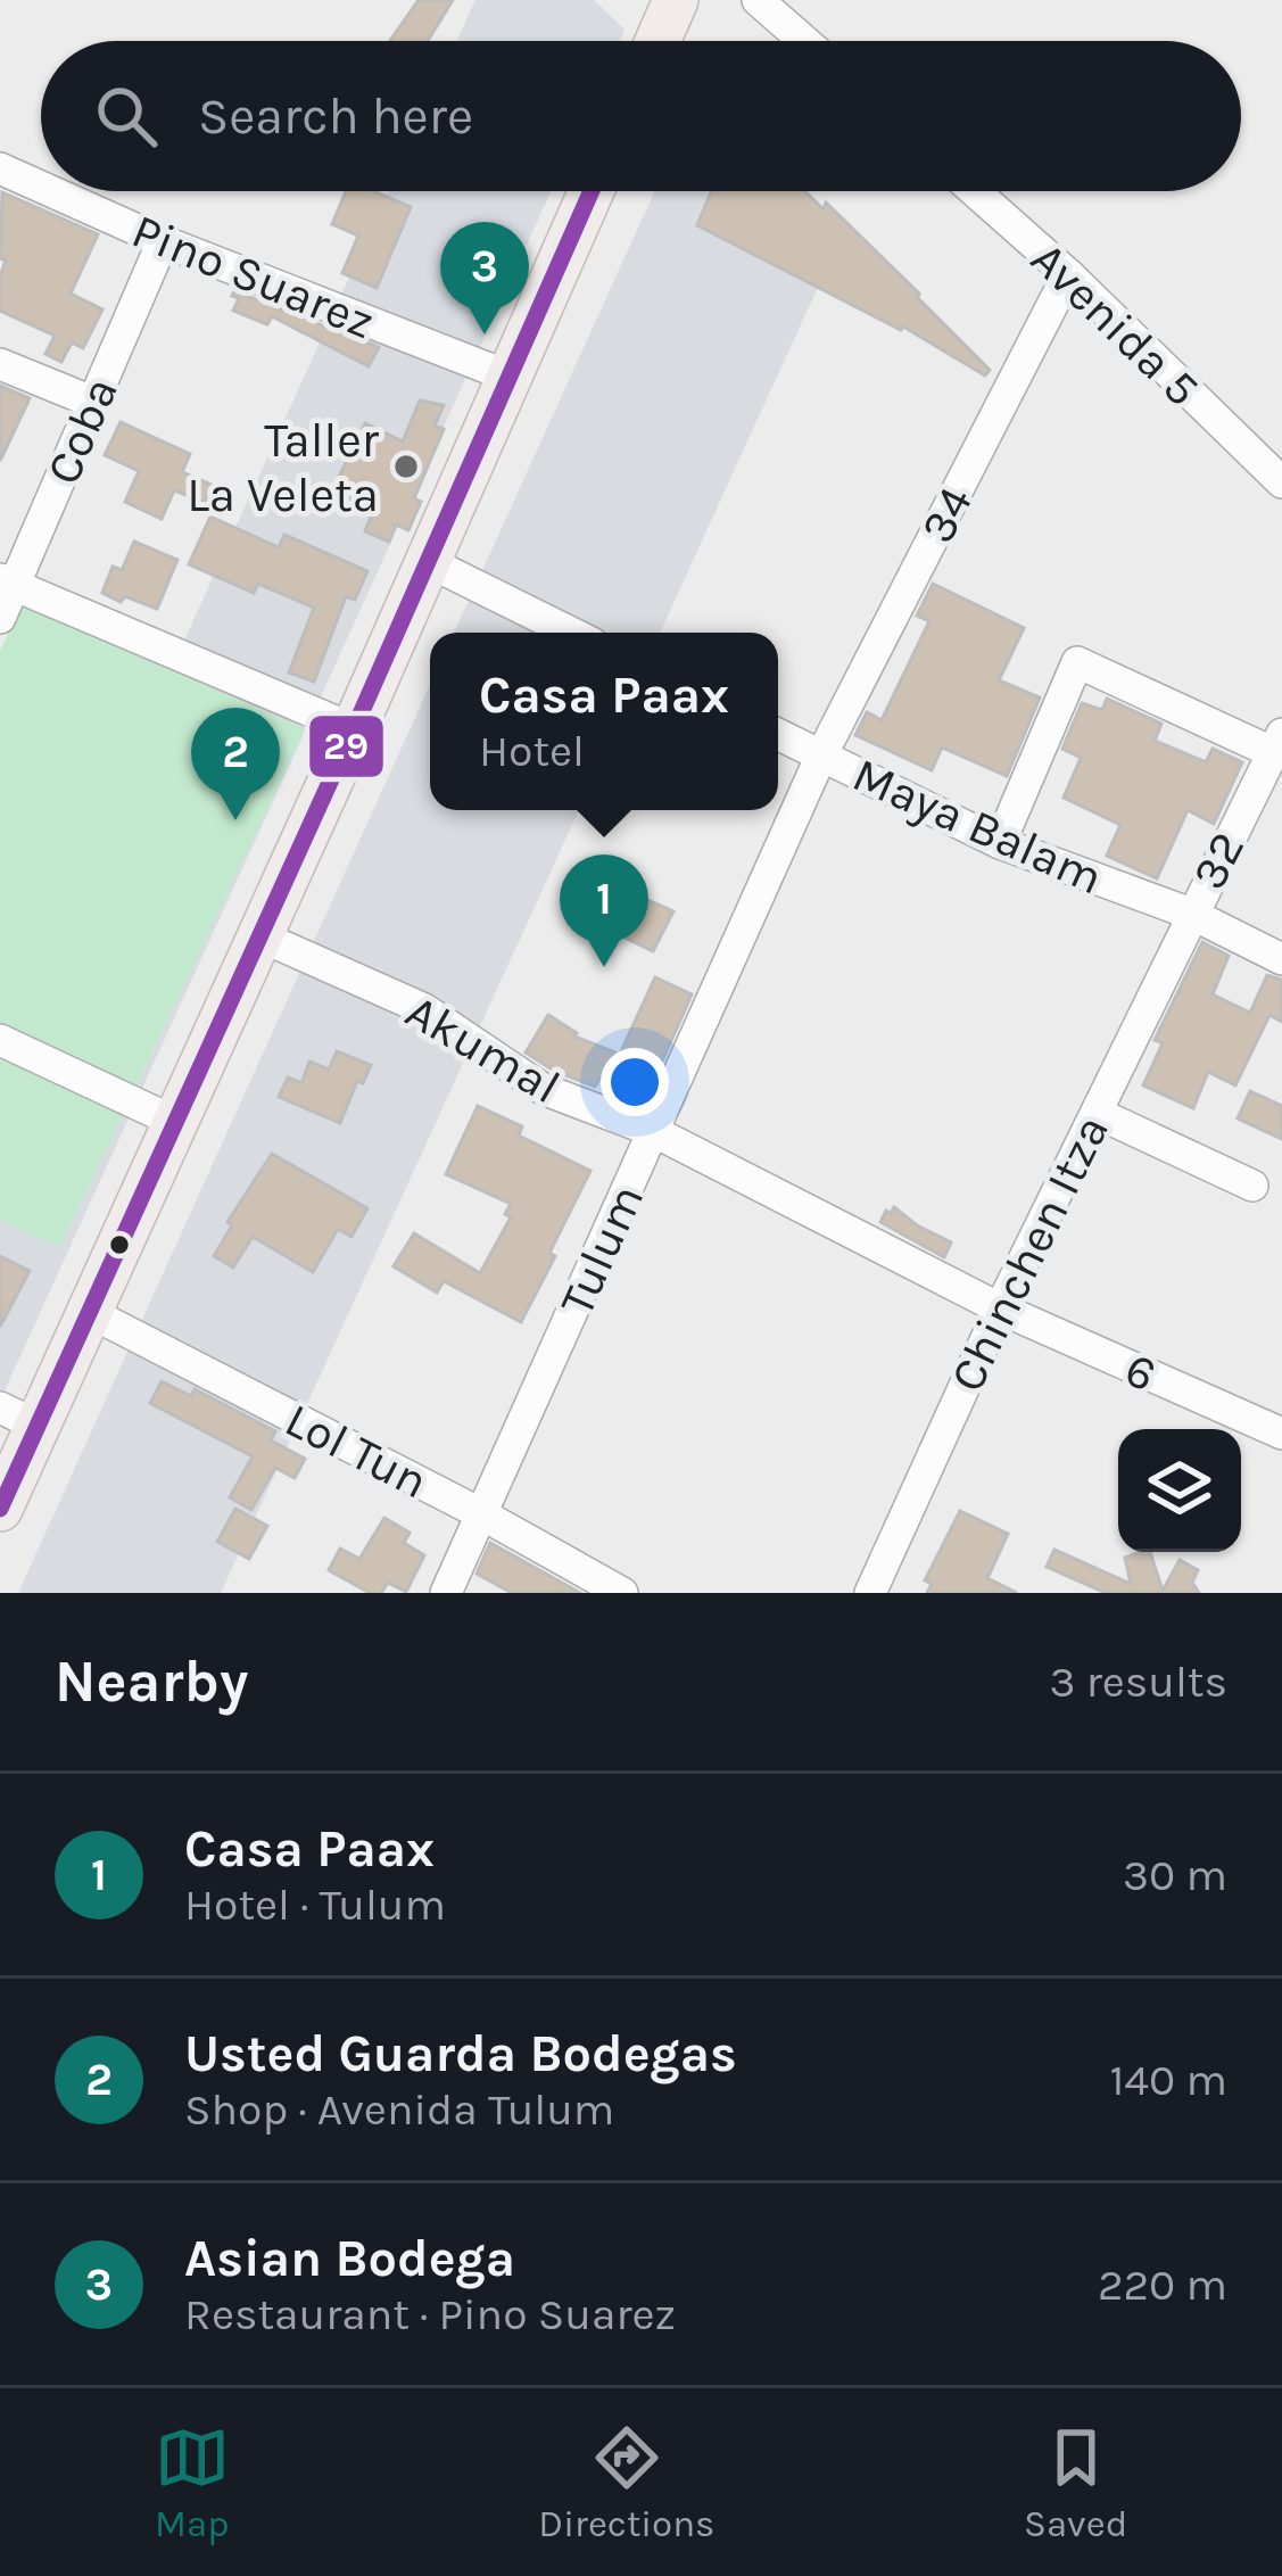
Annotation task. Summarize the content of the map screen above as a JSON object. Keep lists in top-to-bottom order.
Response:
{
  "streets": {
    "street": [
      "Pino Suarez",
      "Avenida 5",
      "Coba",
      "34",
      "Maya Balam",
      "32",
      "Akumal",
      "Tulum",
      "Chinchen Itza",
      "6",
      "Lol Tun"
    ]
  },
  "crossings": [
    ["Pino Suarez", "Coba"],
    ["Avenida 5", "34"],
    ["34", "Maya Balam"],
    ["34", "Tulum"],
    ["Maya Balam", "32"],
    ["Maya Balam", "Tulum"],
    ["Maya Balam", "Chinchen Itza"],
    ["32", "Chinchen Itza"],
    ["Akumal", "Tulum"],
    ["Akumal", "Chinchen Itza"],
    ["Akumal", "6"],
    ["Tulum", "Lol Tun"],
    ["Chinchen Itza", "6"]
  ],
  "places": ["Taller La Veleta"],
  "lines": ["transit line 29"],
  "page": {
    "search": "Search here",
    "pins": ["3", "2", "1"],
    "popup": ["Casa Paax", "Hotel"],
    "heading": ["Nearby", "3 results"],
    "list": [
      {
        "mark": "1",
        "name": "Casa Paax",
        "note": "Hotel · Tulum",
        "value": "30 m"
      },
      {
        "mark": "2",
        "name": "Usted Guarda Bodegas",
        "note": "Shop · Avenida Tulum",
        "value": "140 m"
      },
      {
        "mark": "3",
        "name": "Asian Bodega",
        "note": "Restaurant · Pino Suarez",
        "value": "220 m"
      }
    ],
    "nav": ["Map", "Directions", "Saved"]
  }
}
